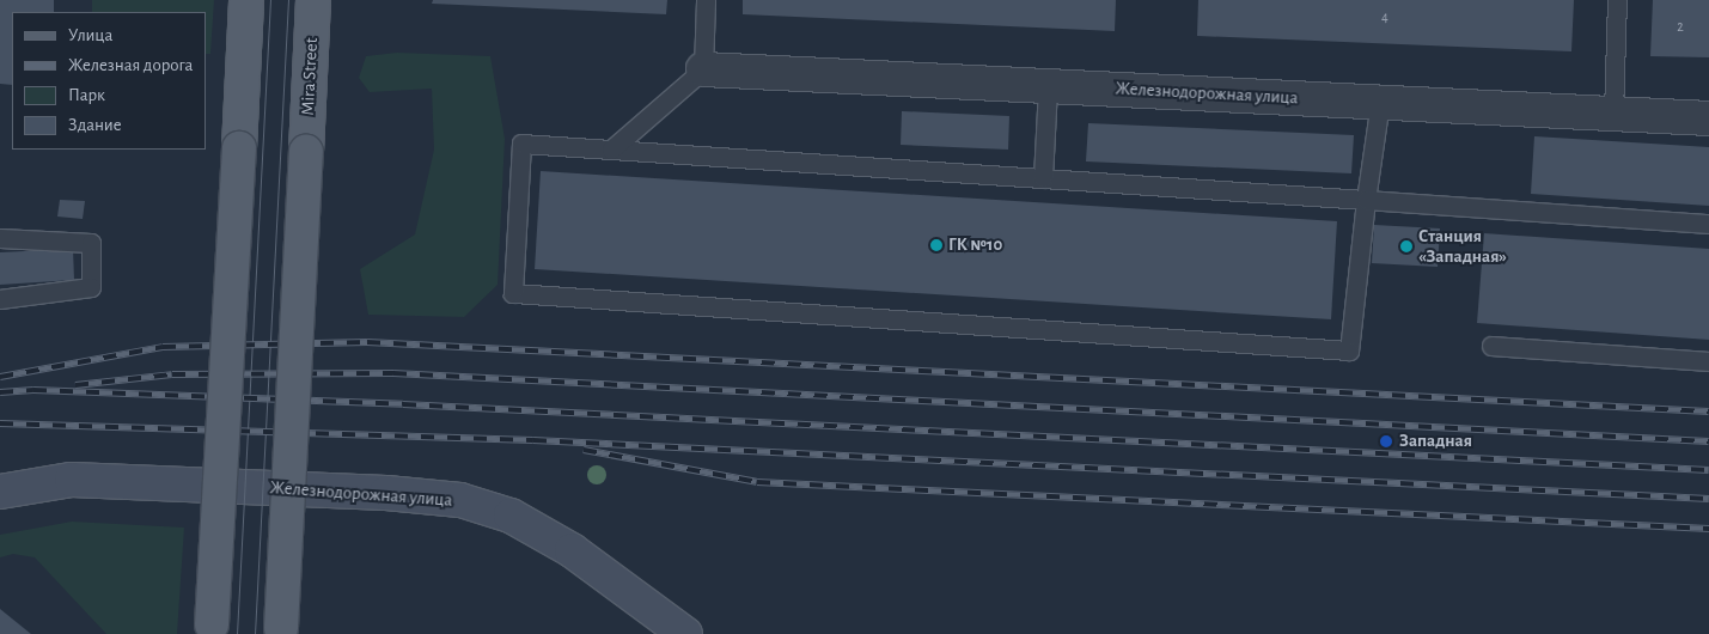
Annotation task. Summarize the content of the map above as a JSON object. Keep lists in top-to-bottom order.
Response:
{
  "streets": {
    "main road": ["Mira Street", "Железнодорожная улица"]
  },
  "places": ["ГК №10", "Станция «Западная»", "Западная"],
  "house_numbers": ["4", "2"],
  "legend": [
    "Улица",
    "Железная дорога",
    "Парк",
    "Здание"
  ]
}
